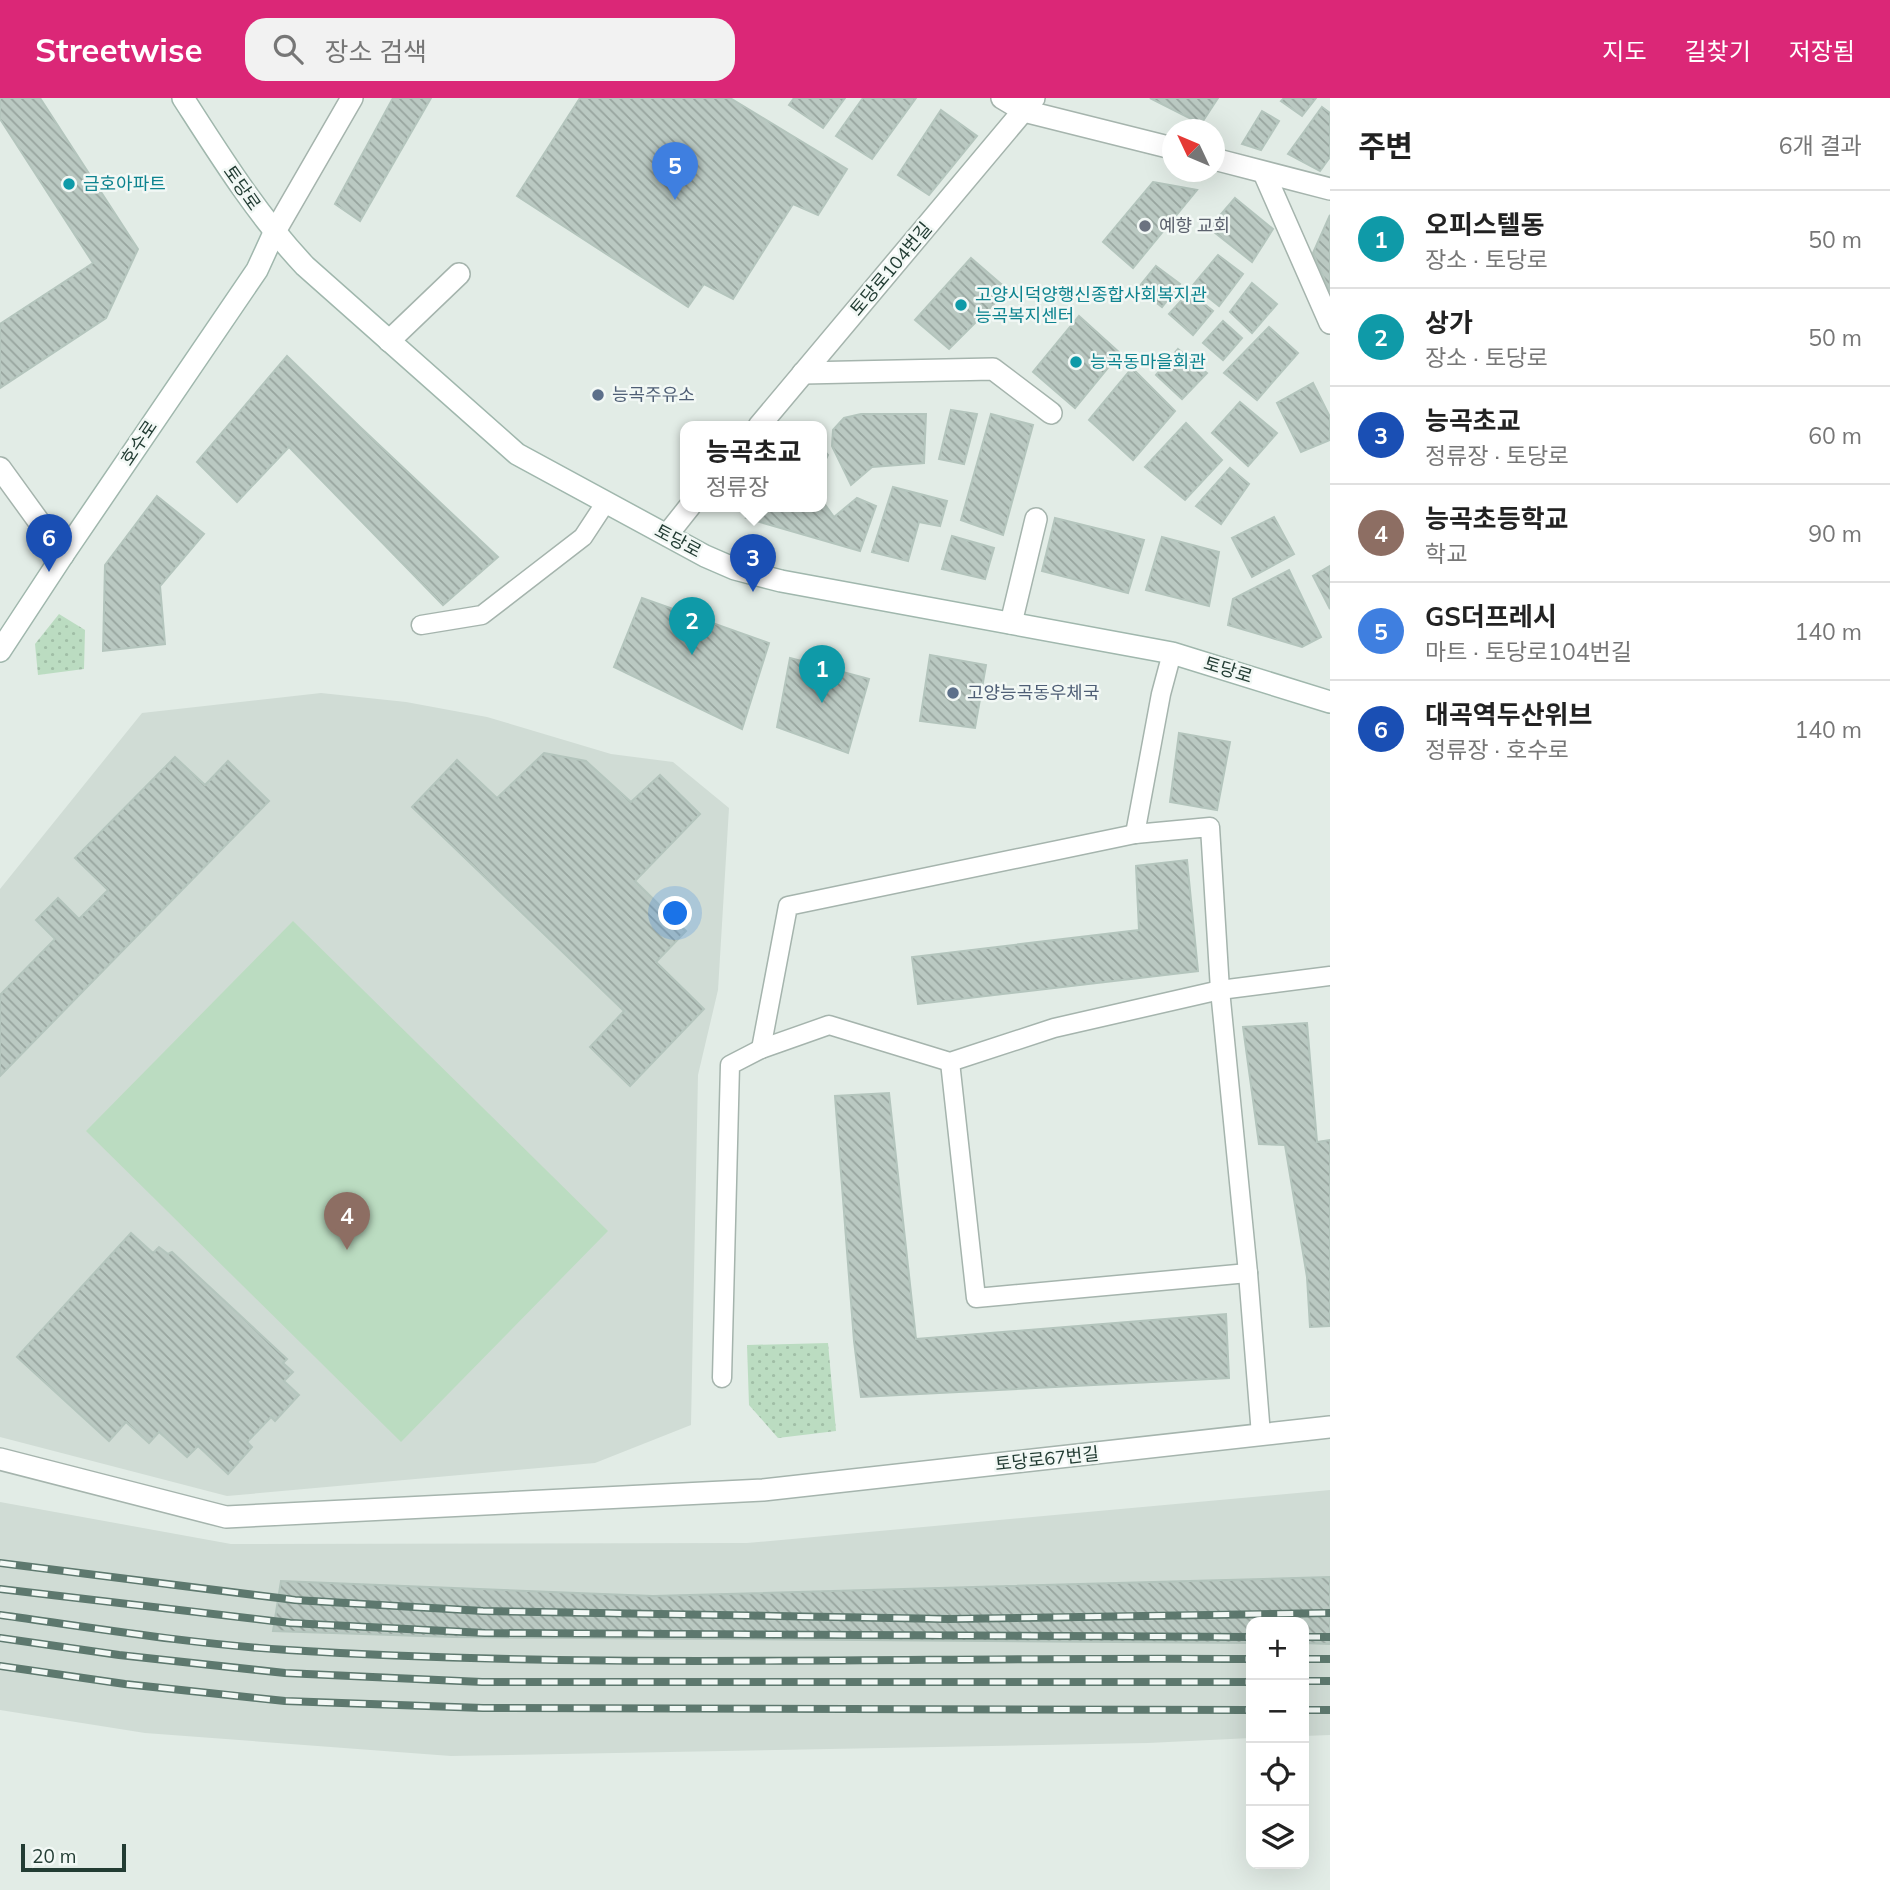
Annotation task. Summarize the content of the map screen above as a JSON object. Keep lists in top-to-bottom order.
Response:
{
  "streets": {
    "street": [
      "토당로",
      "토당로104번길",
      "호수로",
      "토당로67번길"
    ]
  },
  "crossings": [
    ["토당로", "호수로"]
  ],
  "places": [
    "금호아파트",
    "예향 교회",
    "고양시덕양행신종합사회복지관 능곡복지센터",
    "능곡동마을회관",
    "능곡주유소",
    "고양능곡동우체국"
  ],
  "scale_bar": "20 m",
  "north": "top left",
  "page": {
    "header": "Streetwise",
    "search": "장소 검색",
    "nav": ["지도", "길찾기", "저장됨"],
    "heading": ["주변", "6개 결과"],
    "pins": [
      "5",
      "6",
      "3",
      "2",
      "1",
      "4"
    ],
    "list": [
      {
        "mark": "1",
        "name": "오피스텔동",
        "note": "장소 · 토당로",
        "value": "50 m"
      },
      {
        "mark": "2",
        "name": "상가",
        "note": "장소 · 토당로",
        "value": "50 m"
      },
      {
        "mark": "3",
        "name": "능곡초교",
        "note": "정류장 · 토당로",
        "value": "60 m"
      },
      {
        "mark": "4",
        "name": "능곡초등학교",
        "note": "학교",
        "value": "90 m"
      },
      {
        "mark": "5",
        "name": "GS더프레시",
        "note": "마트 · 토당로104번길",
        "value": "140 m"
      },
      {
        "mark": "6",
        "name": "대곡역두산위브",
        "note": "정류장 · 호수로",
        "value": "140 m"
      }
    ],
    "popup": ["능곡초교", "정류장"],
    "map_buttons": ["+", "−"],
    "scale": "20 m"
  }
}
